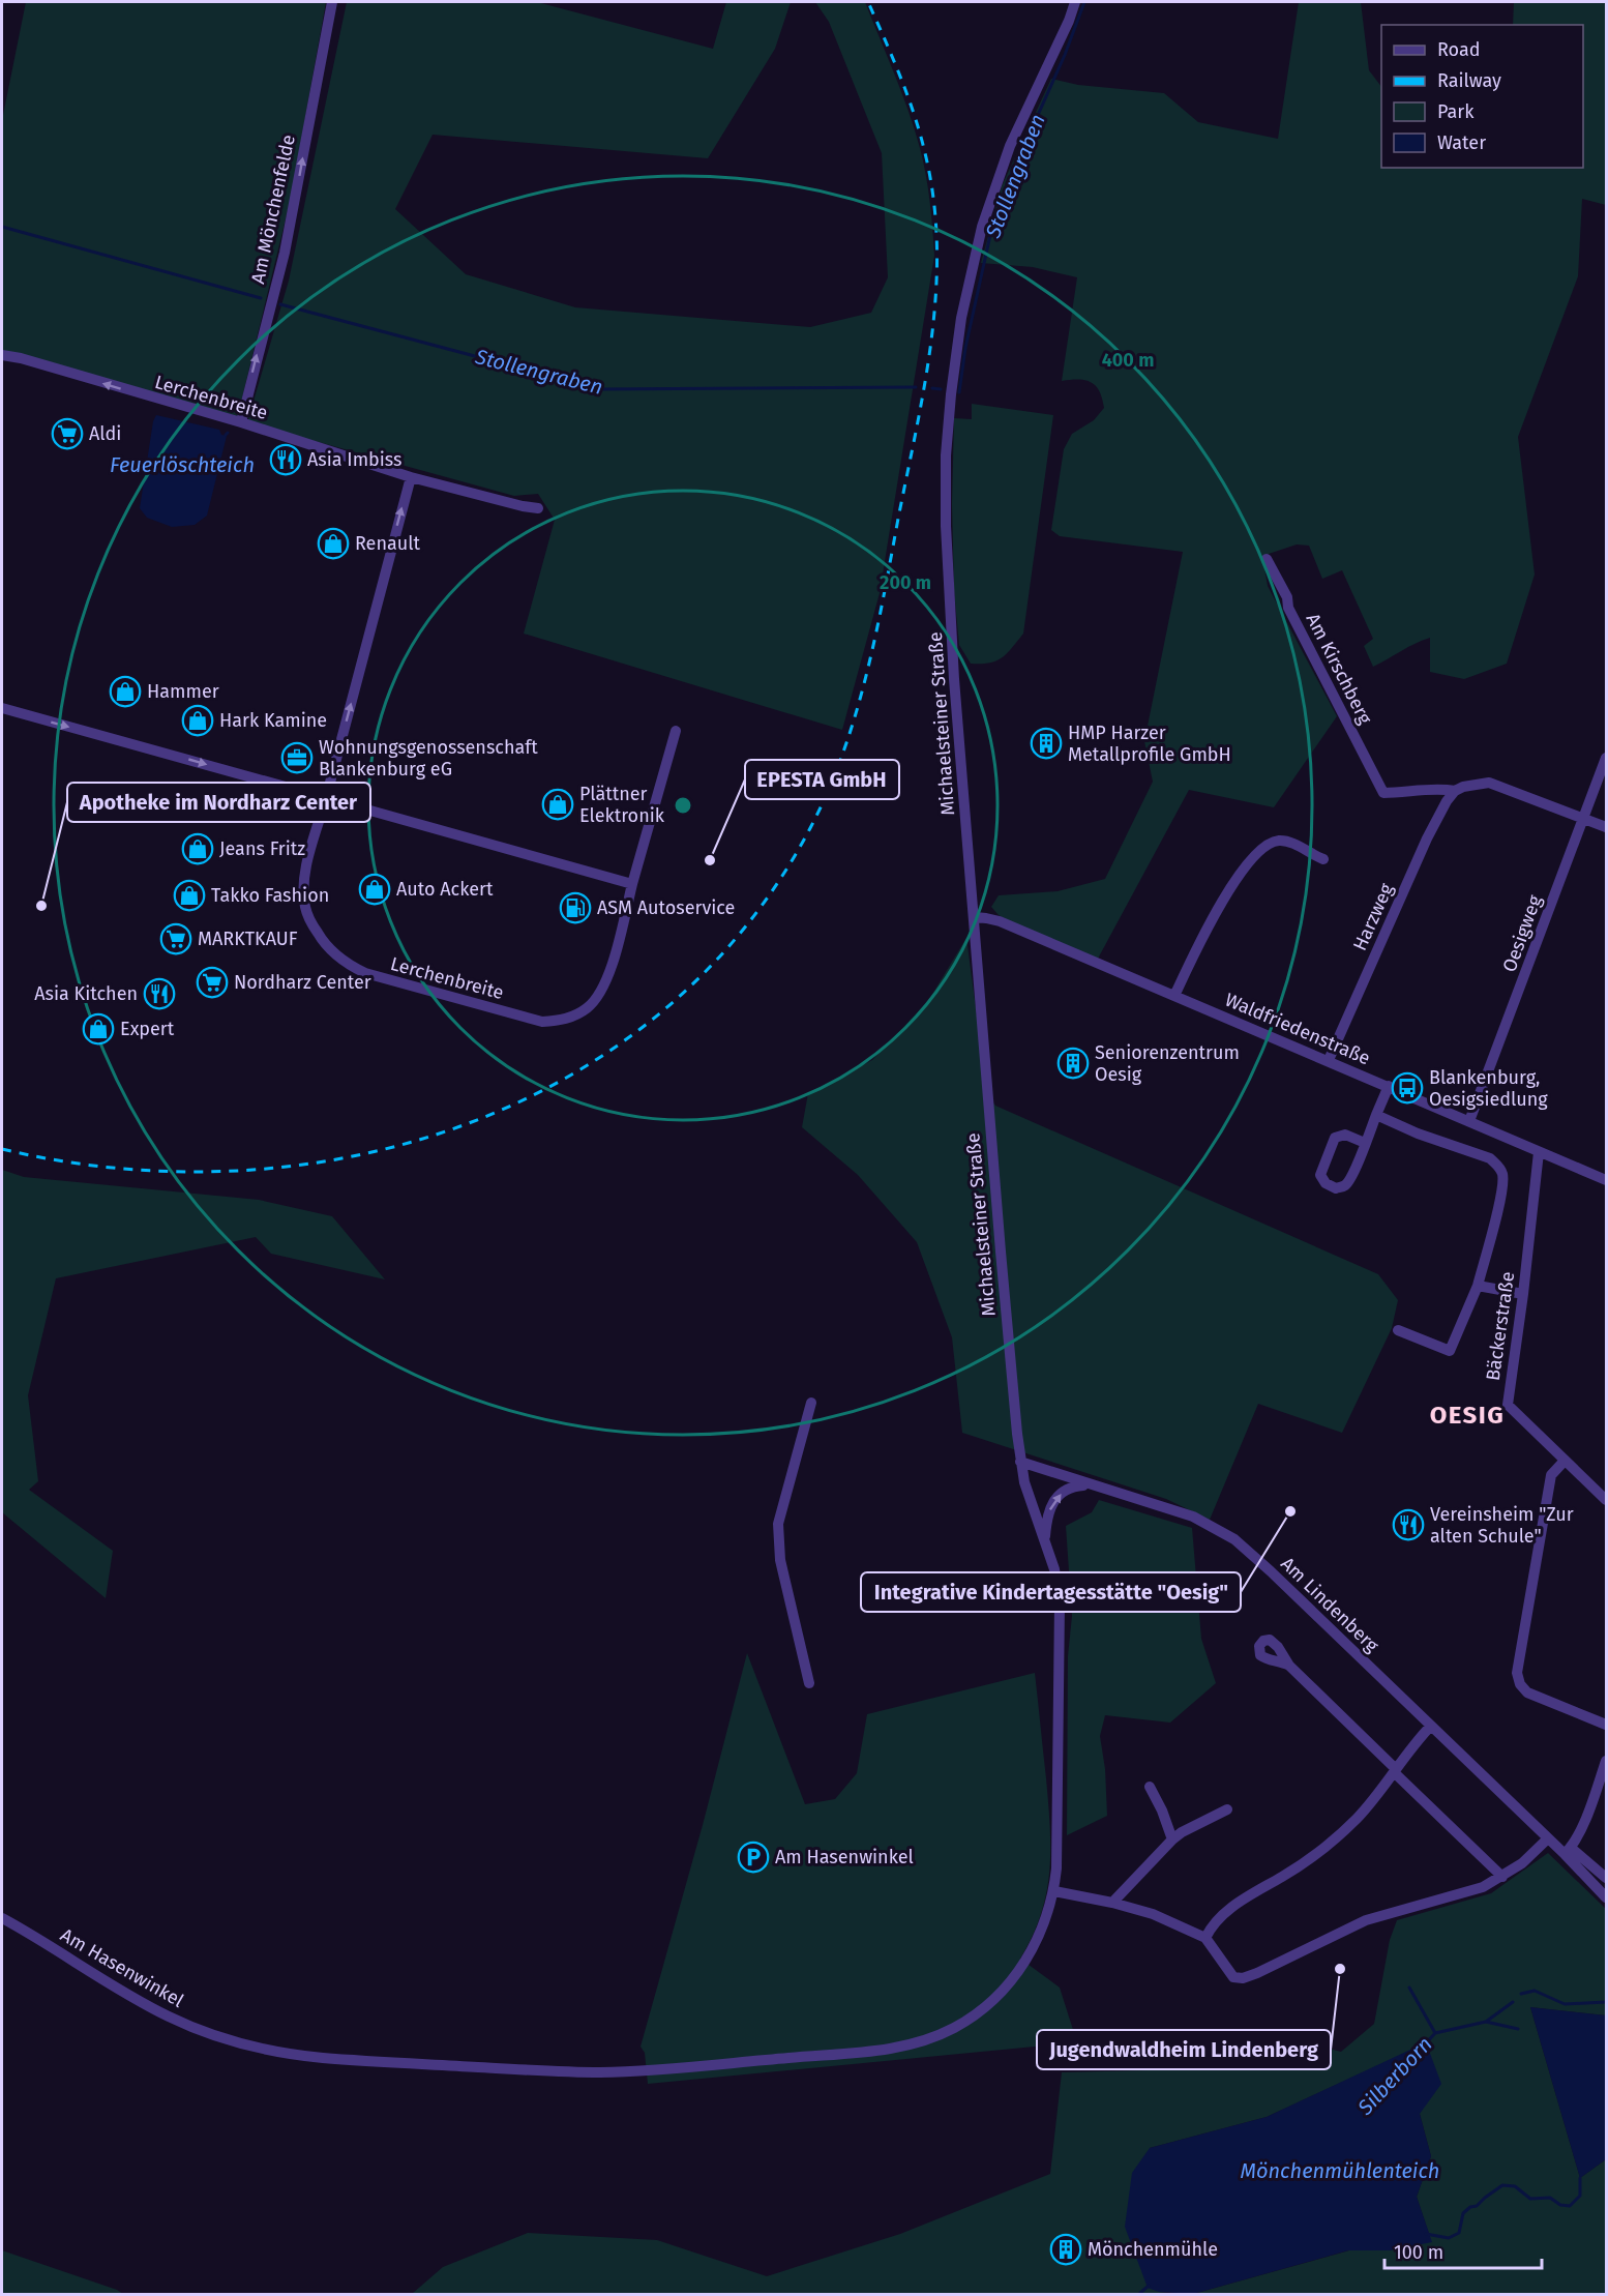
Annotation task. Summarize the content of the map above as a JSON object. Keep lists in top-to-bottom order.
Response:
{
  "streets": {
    "street": [
      "Am Mönchenfelde",
      "Lerchenbreite",
      "Am Kirschberg",
      "Michaelsteiner Straße",
      "Harzweg",
      "Oesigweg",
      "Waldfriedenstraße",
      "Bäckerstraße",
      "Am Lindenberg",
      "Am Hasenwinkel"
    ]
  },
  "crossings": [
    ["Am Mönchenfelde", "Lerchenbreite"],
    ["Am Kirschberg", "Harzweg"],
    ["Michaelsteiner Straße", "Waldfriedenstraße"],
    ["Michaelsteiner Straße", "Am Lindenberg"],
    ["Michaelsteiner Straße", "Am Hasenwinkel"],
    ["Harzweg", "Waldfriedenstraße"],
    ["Oesigweg", "Waldfriedenstraße"],
    ["Waldfriedenstraße", "Bäckerstraße"],
    ["Am Lindenberg", "Am Hasenwinkel"]
  ],
  "one_way": ["Am Mönchenfelde"],
  "districts": ["OESIG"],
  "water": [
    "Stollengraben",
    "Feuerlöschteich",
    "Silberborn",
    "Mönchenmühlenteich"
  ],
  "places": {
    "supermarket": ["Aldi", "MARKTKAUF", "Nordharz Center"],
    "restaurant": ["Asia Imbiss", "Asia Kitchen", "Vereinsheim \"Zur alten Schule\""],
    "shop": [
      "Renault",
      "Hammer",
      "Hark Kamine",
      "Plättner Elektronik",
      "Jeans Fritz",
      "Auto Ackert",
      "Takko Fashion",
      "Expert"
    ],
    "building": ["HMP Harzer Metallprofile GmbH", "Seniorenzentrum Oesig", "Mönchenmühle"],
    "office": ["Wohnungsgenossenschaft Blankenburg eG"],
    "other": [
      "EPESTA GmbH",
      "Apotheke im Nordharz Center",
      "Integrative Kindertagesstätte \"Oesig\"",
      "Jugendwaldheim Lindenberg"
    ],
    "fuel station": ["ASM Autoservice"],
    "bus stop": ["Blankenburg, Oesigsiedlung"],
    "parking": ["Am Hasenwinkel"]
  },
  "legend": [
    "Road",
    "Railway",
    "Park",
    "Water"
  ],
  "scale_bar": "100 m",
  "rings": ["400 m", "200 m"]
}
